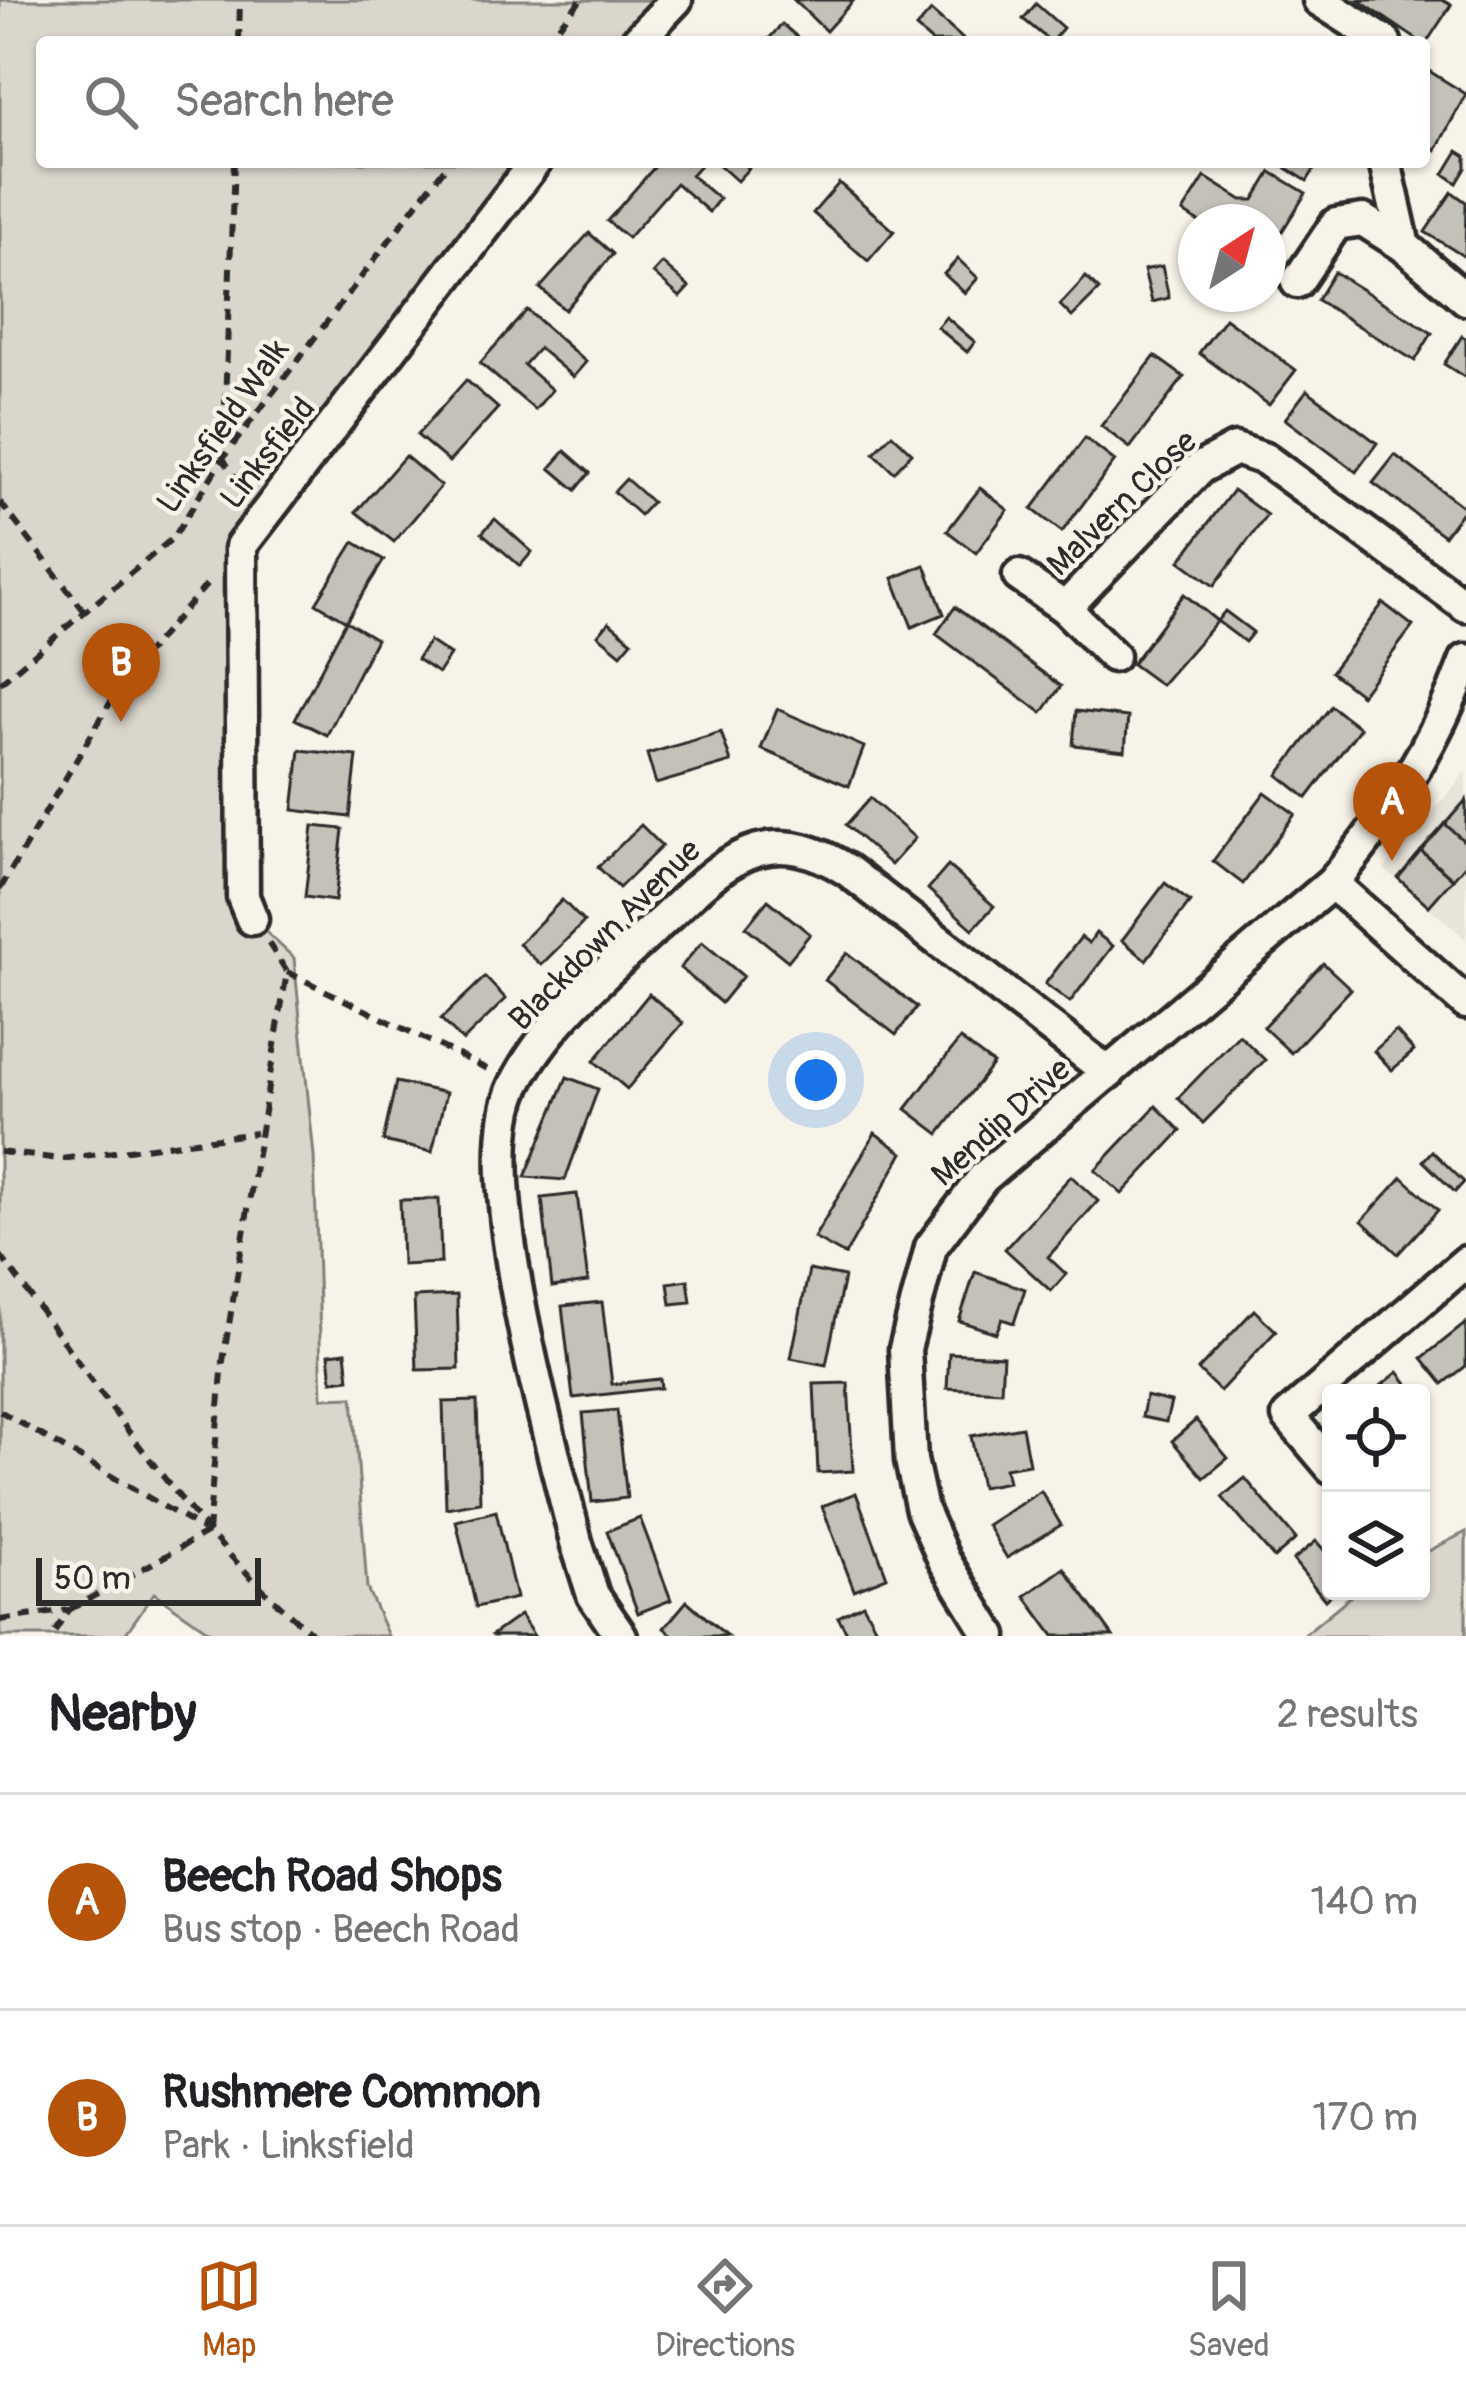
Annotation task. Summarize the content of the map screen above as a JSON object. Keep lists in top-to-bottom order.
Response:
{
  "streets": {
    "street": [
      "Linksfield",
      "Malvern Close",
      "Blackdown Avenue",
      "Mendip Drive"
    ],
    "path": ["Linksfield Walk"]
  },
  "crossings": [
    ["Blackdown Avenue", "Mendip Drive"]
  ],
  "scale_bar": "50 m",
  "north": "top right",
  "page": {
    "search": "Search here",
    "pins": ["B", "A"],
    "scale": "50 m",
    "heading": ["Nearby", "2 results"],
    "list": [
      {
        "mark": "A",
        "name": "Beech Road Shops",
        "note": "Bus stop · Beech Road",
        "value": "140 m"
      },
      {
        "mark": "B",
        "name": "Rushmere Common",
        "note": "Park · Linksfield",
        "value": "170 m"
      }
    ],
    "nav": ["Map", "Directions", "Saved"]
  }
}
